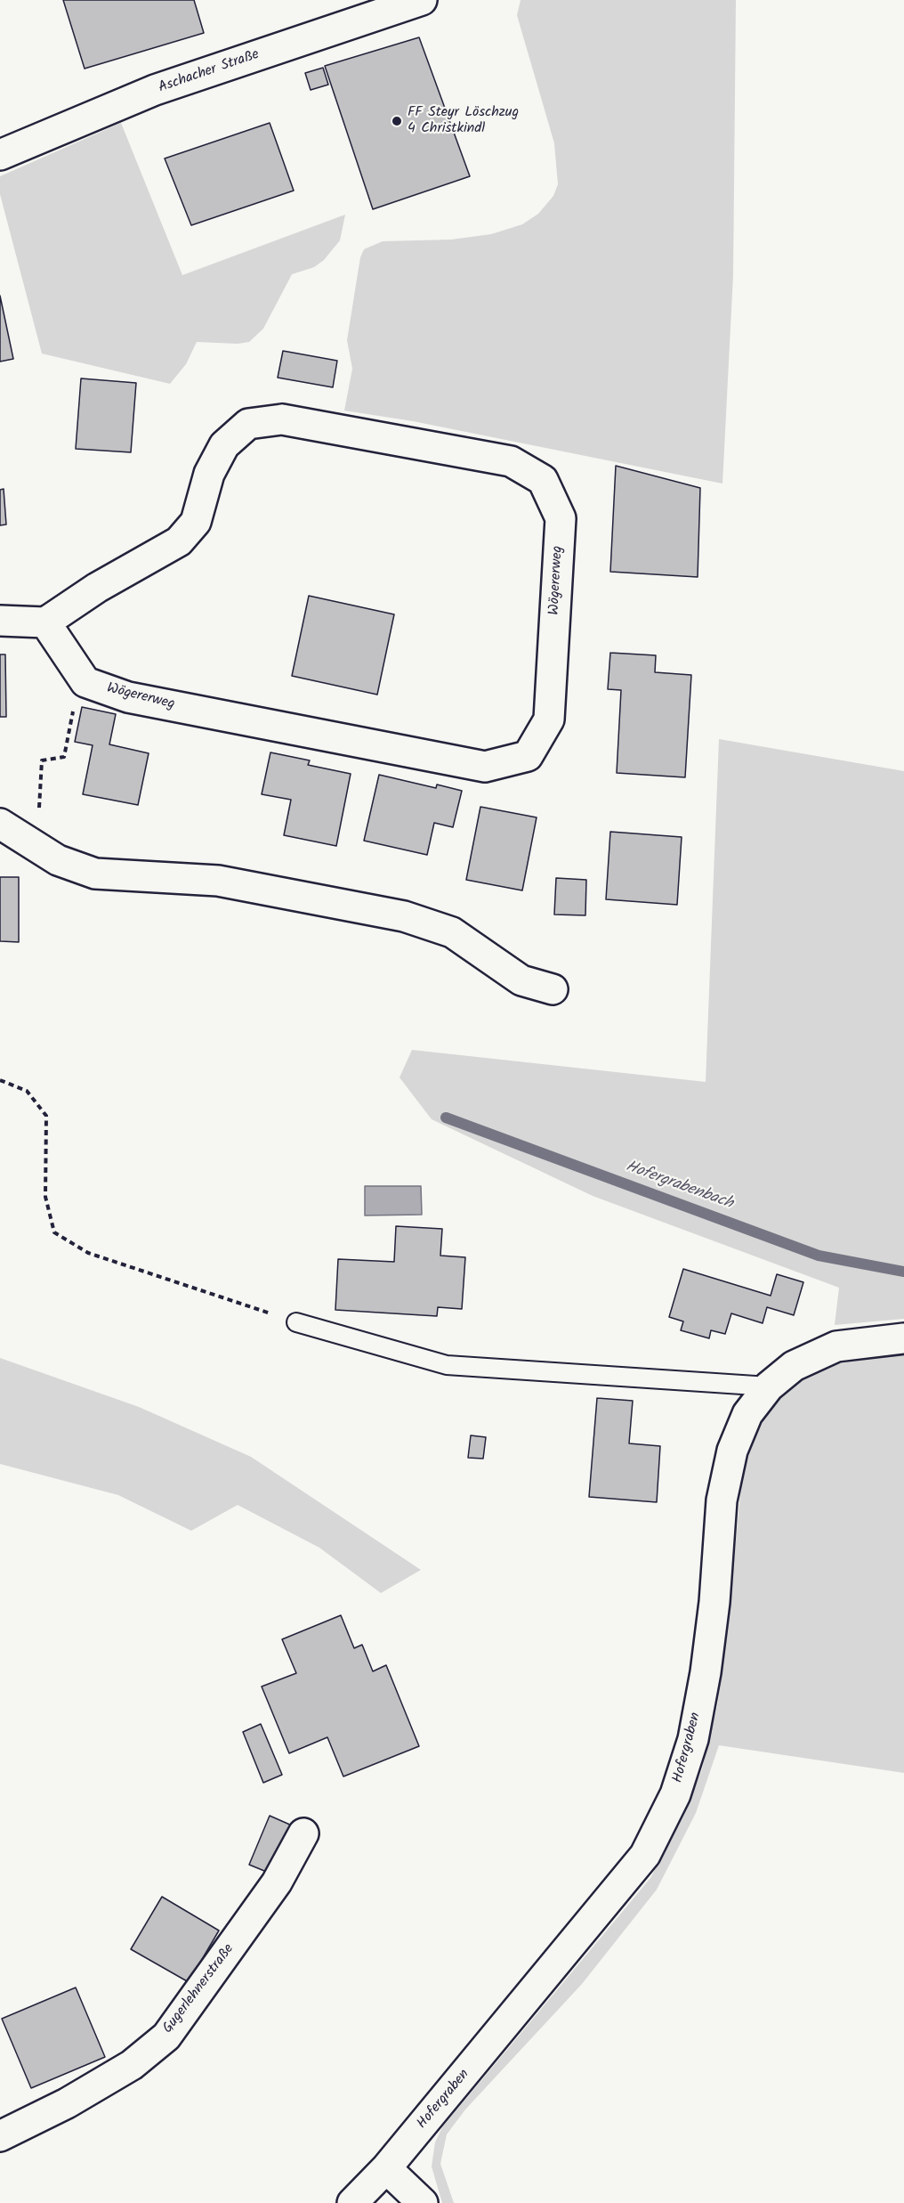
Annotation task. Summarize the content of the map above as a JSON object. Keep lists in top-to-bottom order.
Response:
{
  "streets": {
    "street": [
      "Aschacher Straße",
      "Wögererweg",
      "Hofergraben",
      "Gugerlehnerstraße"
    ]
  },
  "water": ["Hofergrabenbach"],
  "places": ["FF Steyr Löschzug 4 Christkindl"]
}
